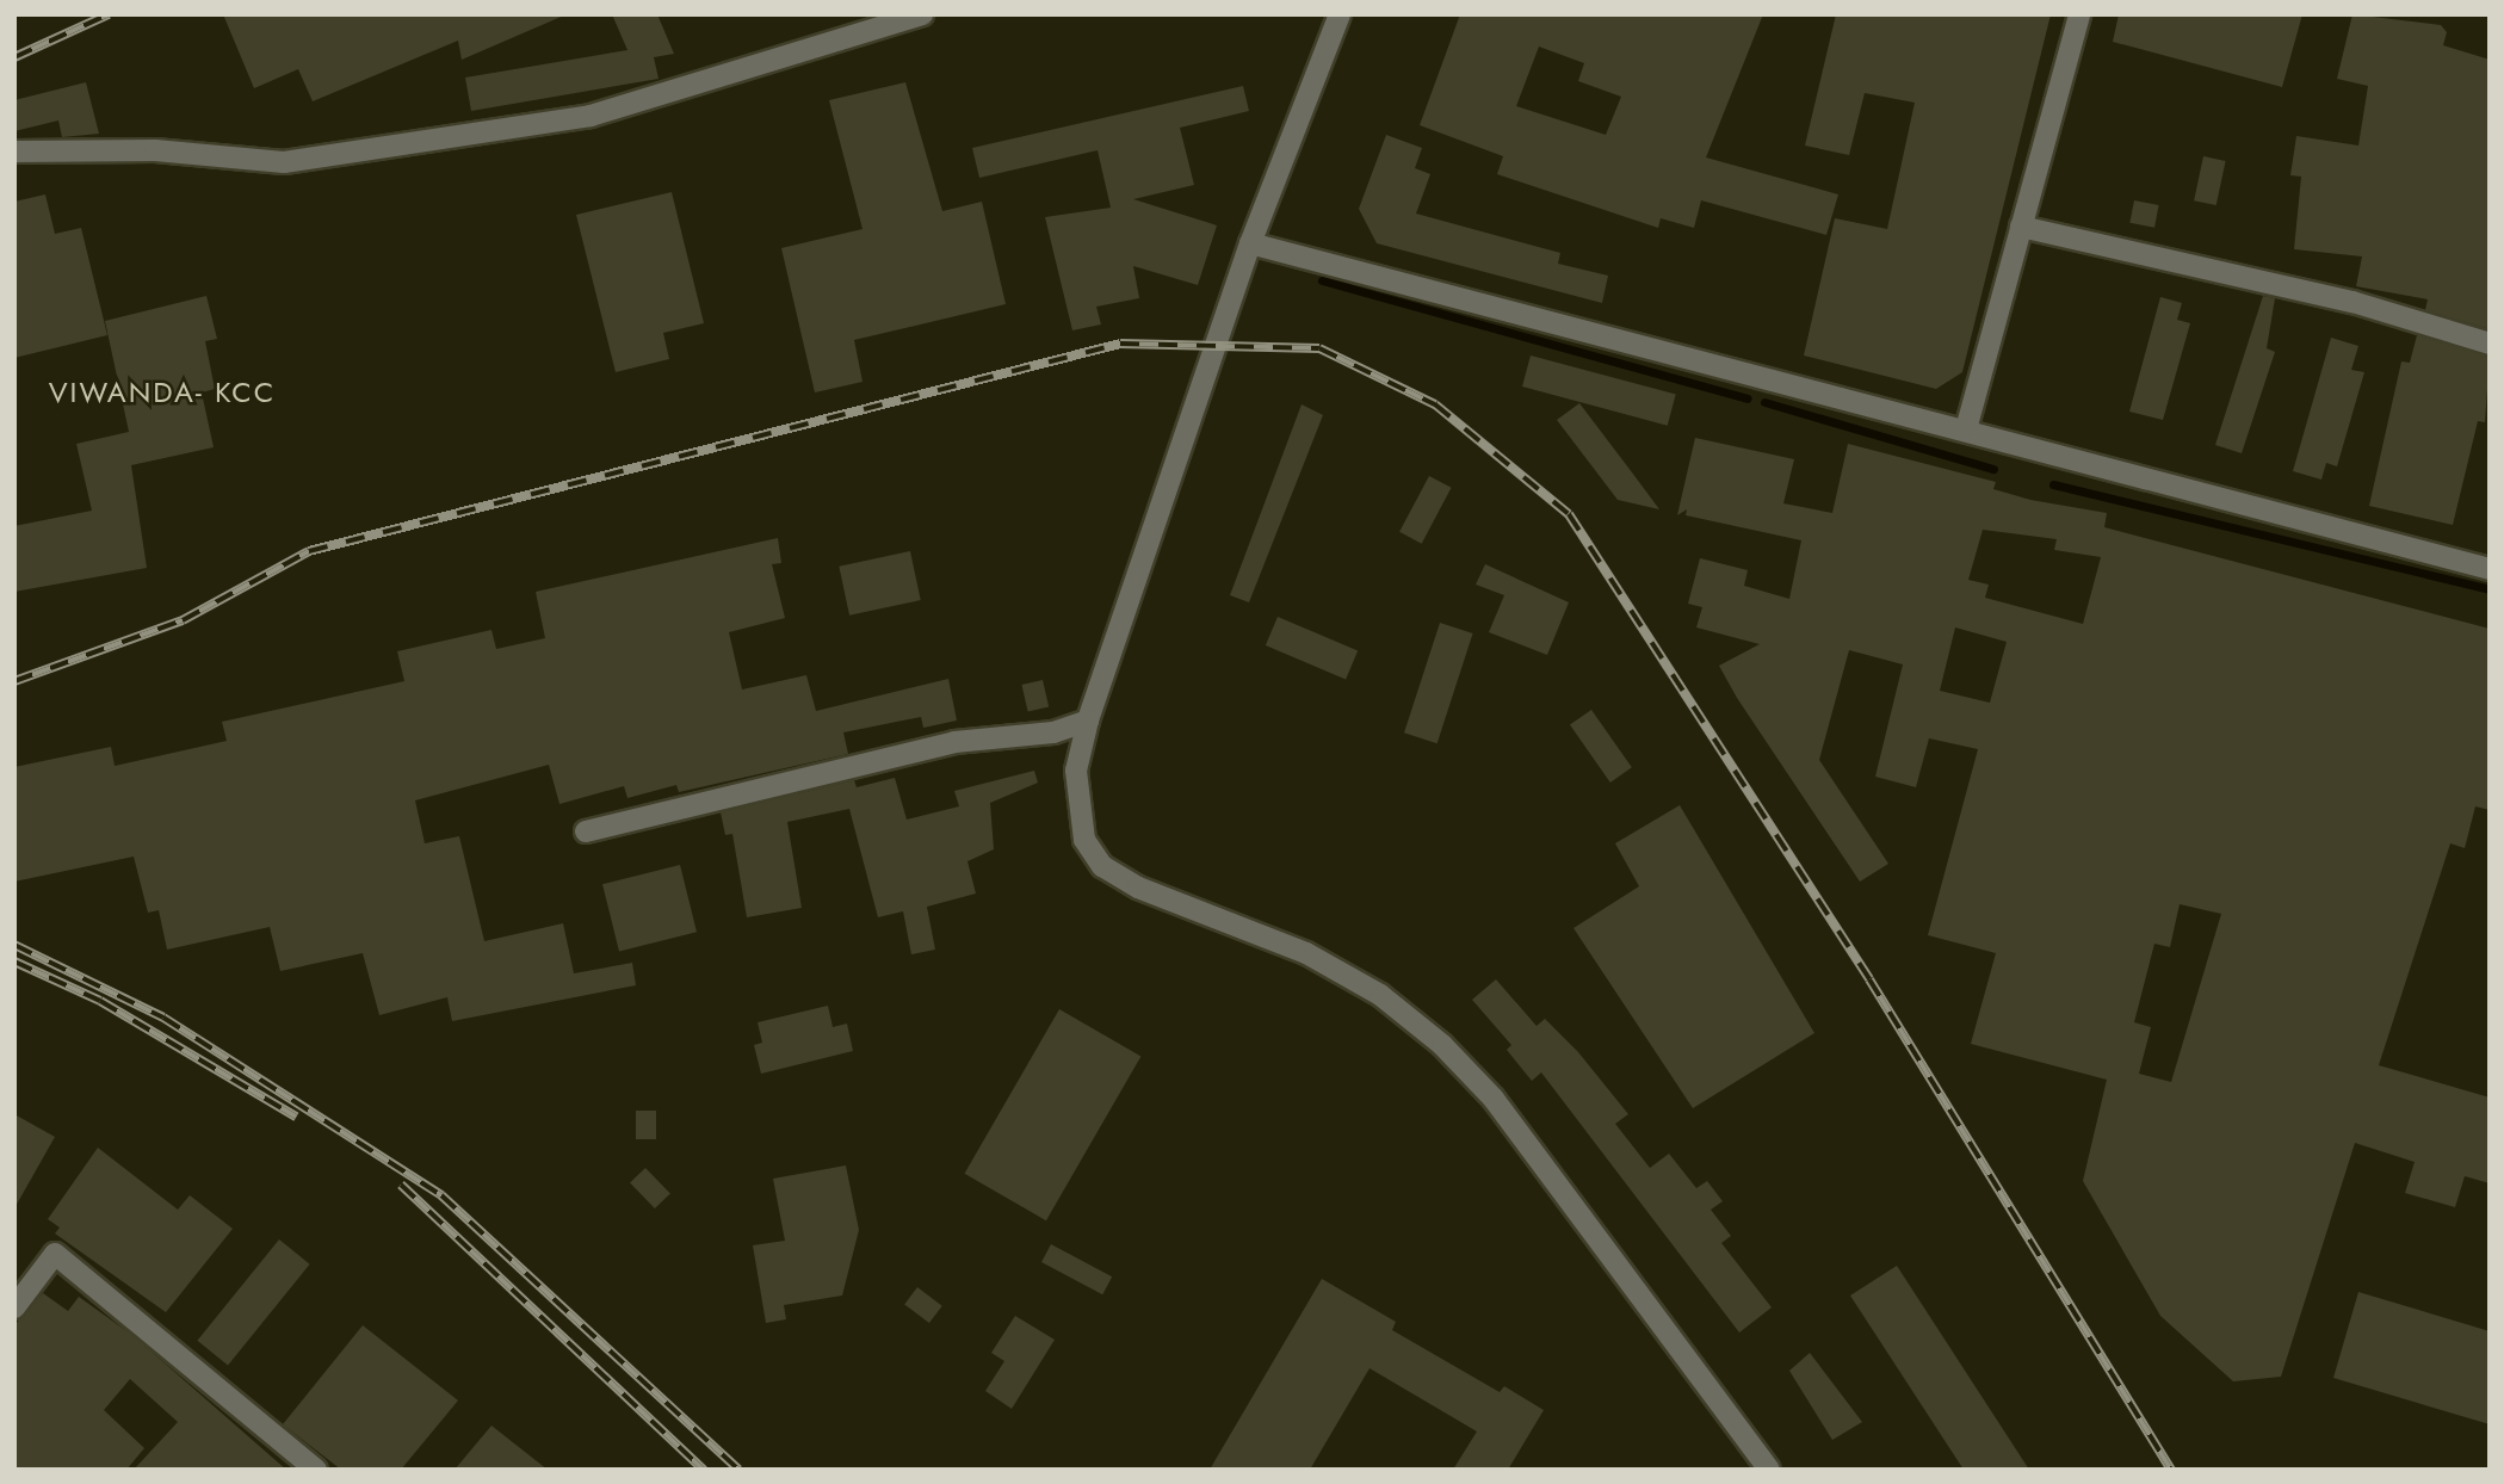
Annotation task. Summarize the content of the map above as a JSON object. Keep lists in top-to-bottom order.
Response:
{
  "districts": ["VIWANDA- KCC"]
}
